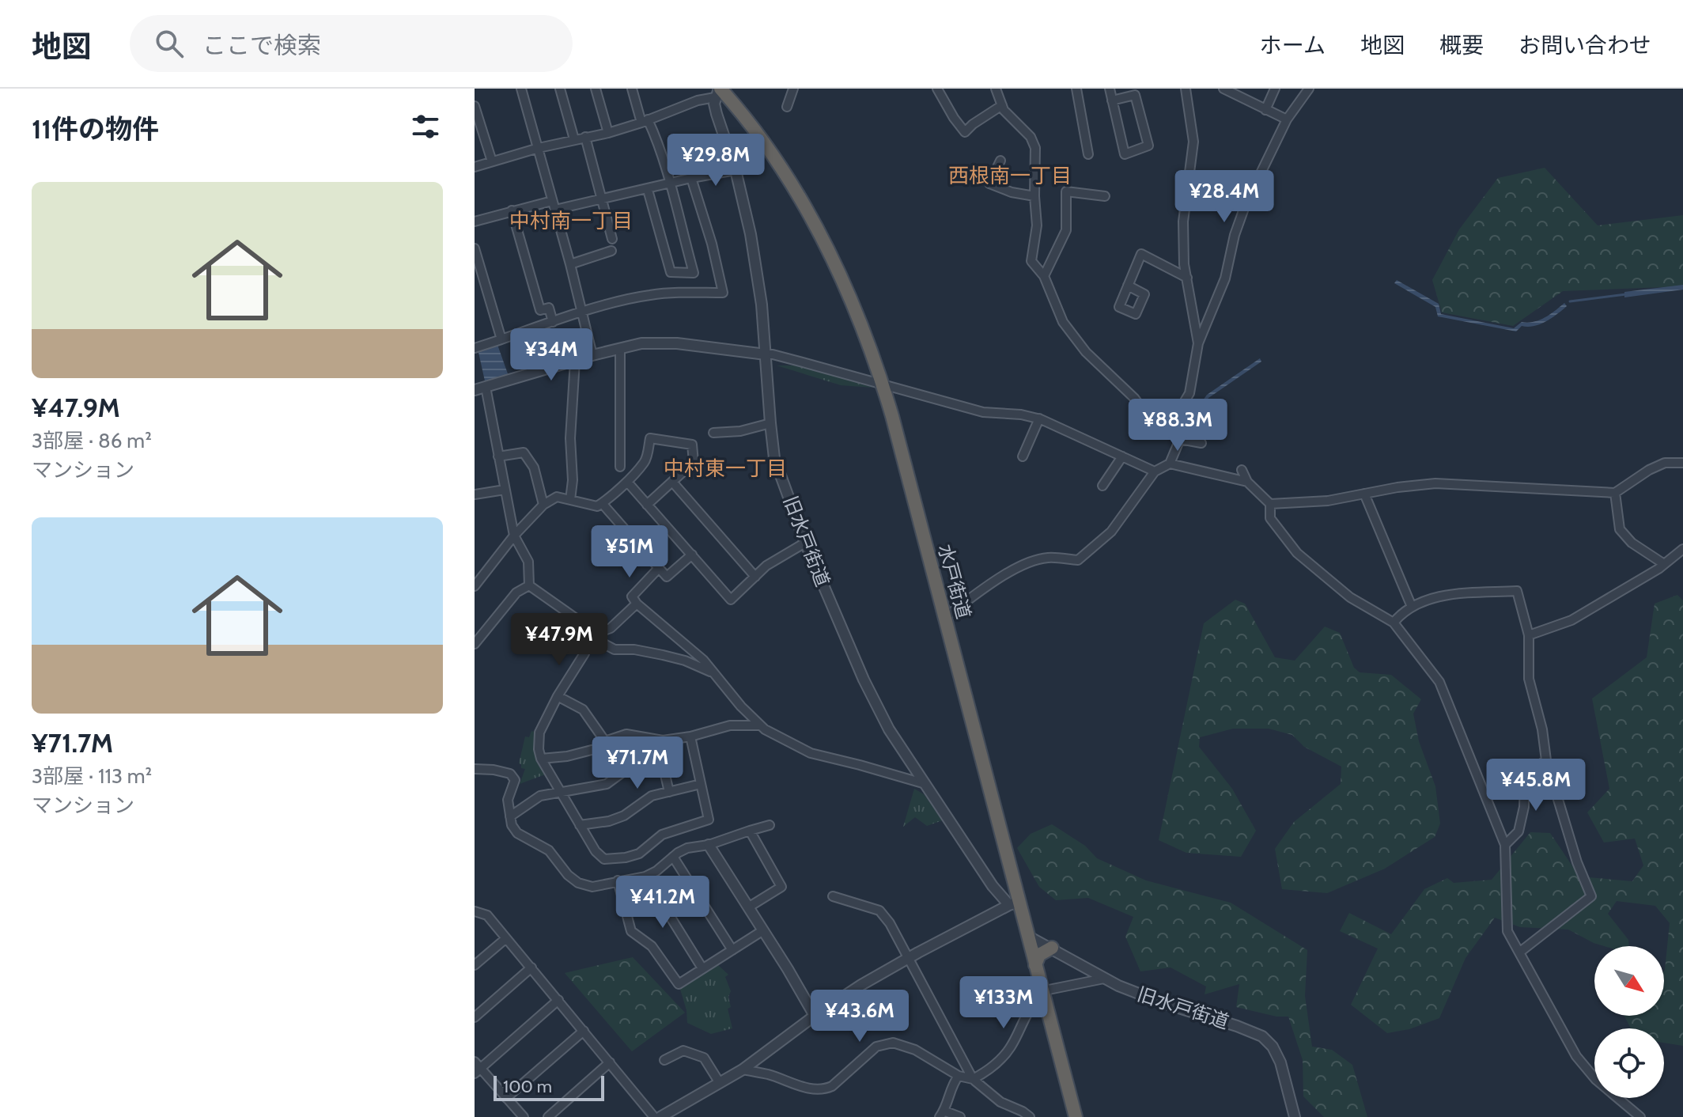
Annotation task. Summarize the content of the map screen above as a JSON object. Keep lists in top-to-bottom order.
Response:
{
  "streets": {
    "highway": ["水戸街道"],
    "street": ["旧水戸街道"]
  },
  "crossings": [
    ["旧水戸街道", "水戸街道"]
  ],
  "districts": ["西根南一丁目", "中村南一丁目", "中村東一丁目"],
  "scale_bar": "100 m",
  "north": "bottom right",
  "page": {
    "header": "地図",
    "search": "ここで検索",
    "nav": [
      "ホーム",
      "地図",
      "概要",
      "お問い合わせ"
    ],
    "heading": "11件の物件",
    "price": [
      "¥29.8M",
      "¥28.4M",
      "¥34M",
      "¥88.3M",
      "¥51M",
      "¥47.9M",
      "¥71.7M",
      "¥45.8M",
      "¥41.2M",
      "¥133M",
      "¥43.6M"
    ],
    "list": [
      {
        "name": "¥47.9M",
        "note": "3部屋 · 86 m² · マンション"
      },
      {
        "name": "¥71.7M",
        "note": "3部屋 · 113 m² · マンション"
      }
    ],
    "scale": "100 m"
  }
}
